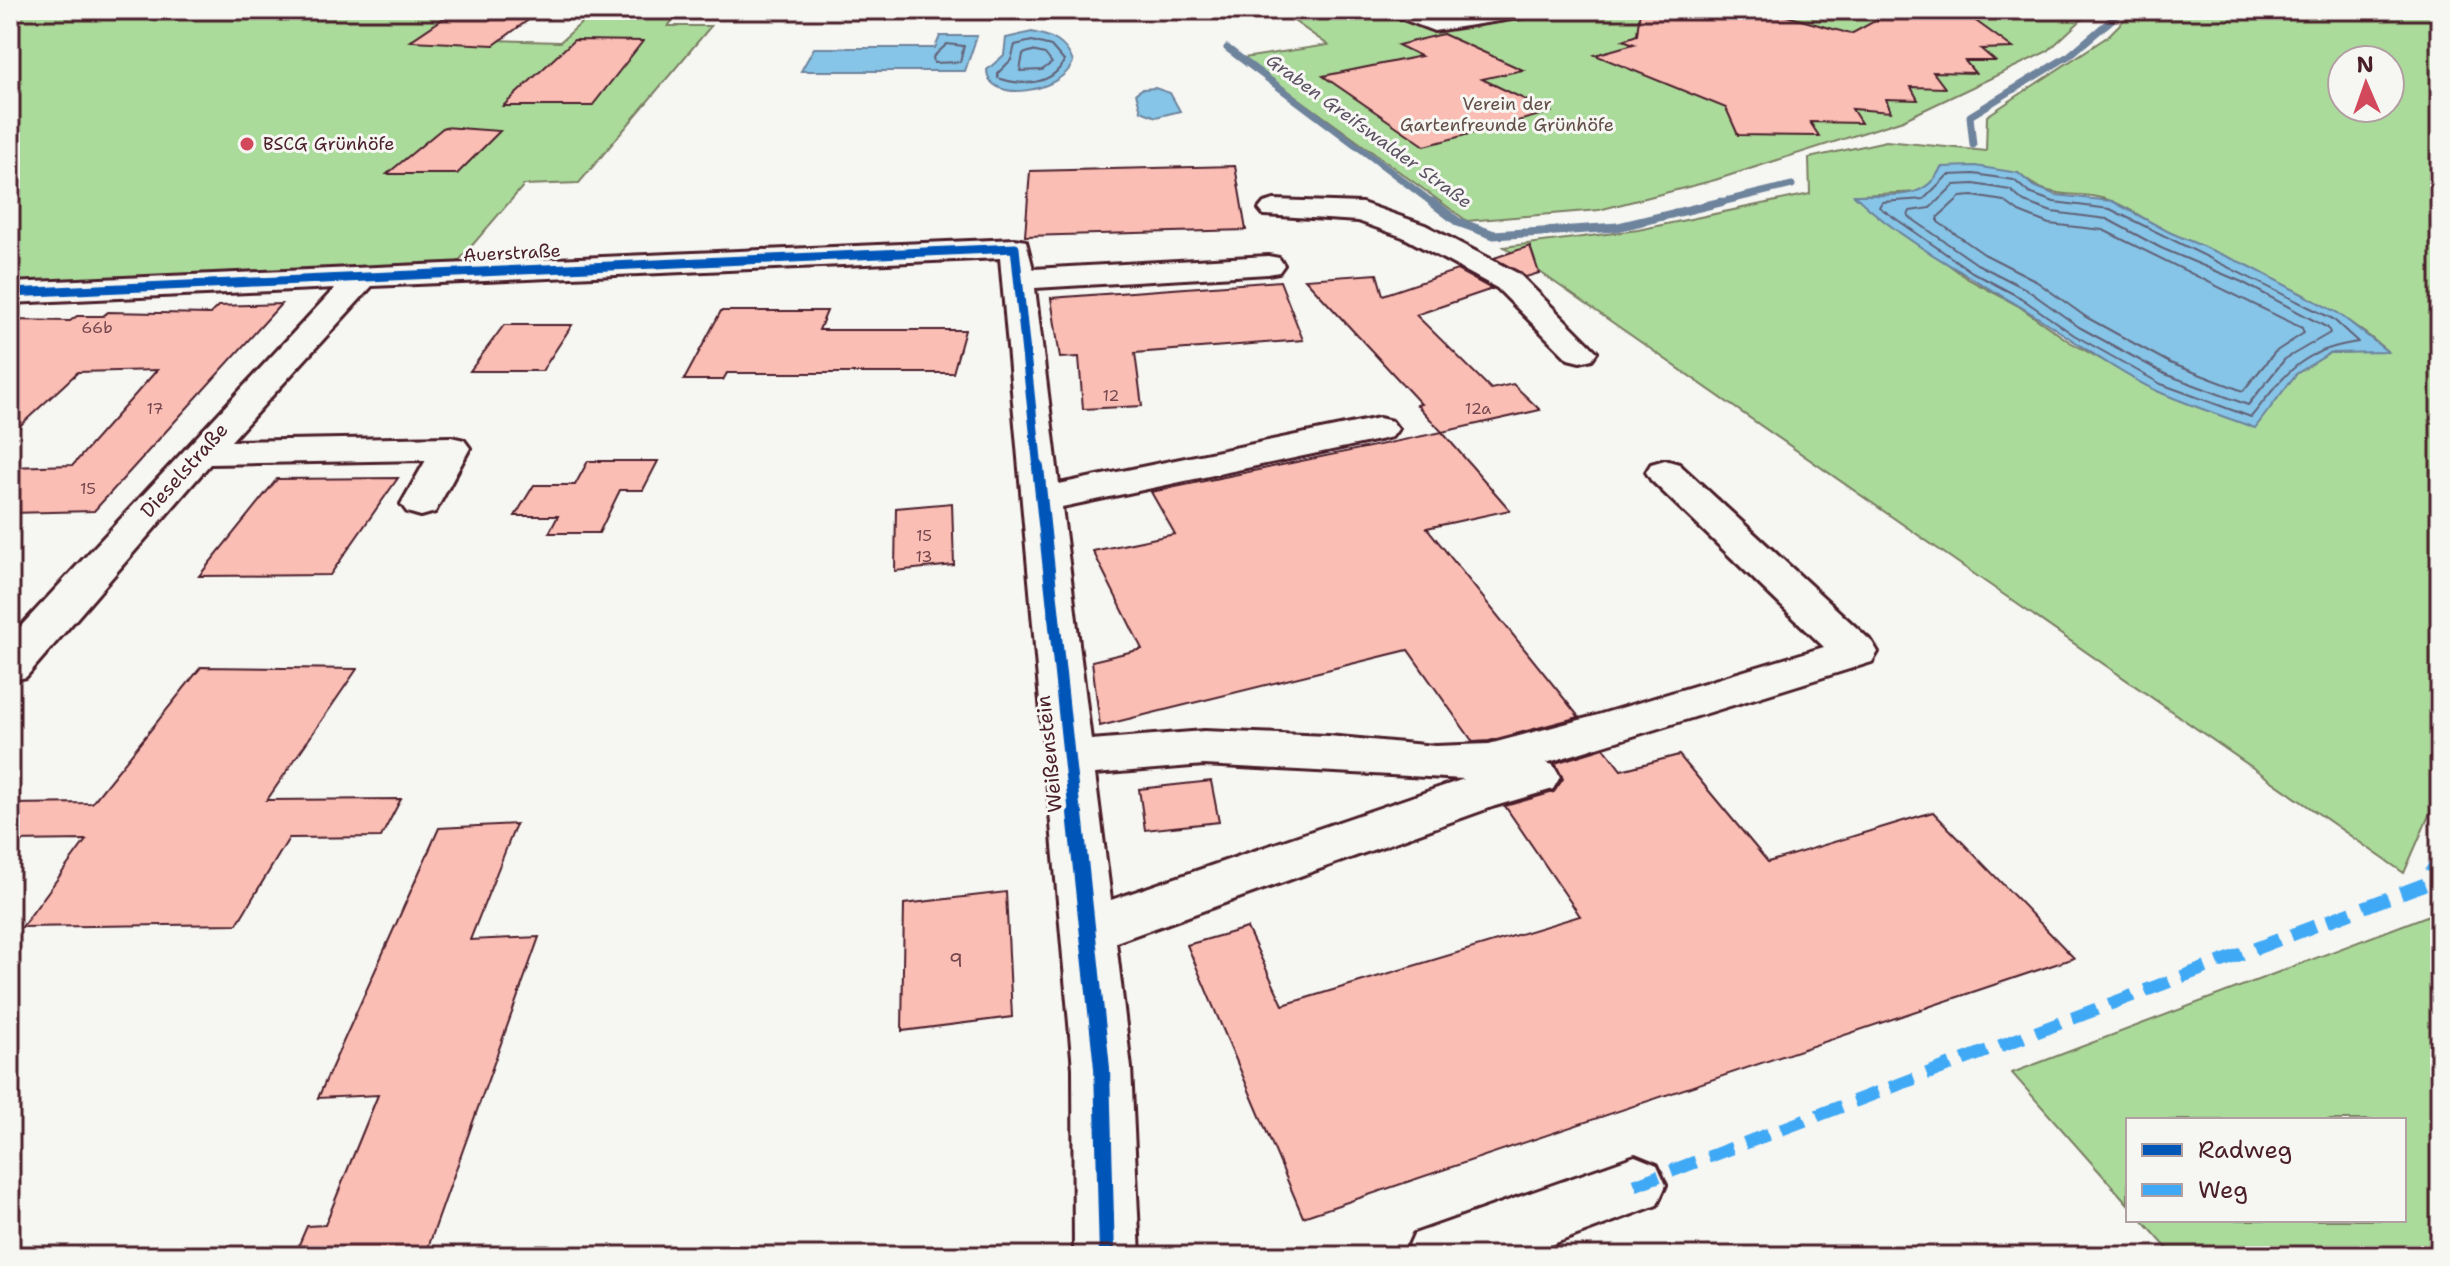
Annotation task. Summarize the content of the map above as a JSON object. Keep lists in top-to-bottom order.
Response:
{
  "streets": {
    "street": ["Auerstraße", "Dieselstraße", "Weißenstein"]
  },
  "crossings": [
    ["Auerstraße", "Dieselstraße"],
    ["Auerstraße", "Weißenstein"]
  ],
  "water": ["Graben Greifswalder Straße"],
  "parks": ["Verein der Gartenfreunde Grünhöfe"],
  "places": ["BSCG Grünhöfe"],
  "house_numbers": [
    "66b",
    "12",
    "17",
    "12a",
    "15",
    "15",
    "13",
    "9"
  ],
  "legend": ["Radweg", "Weg"],
  "north": "top"
}
